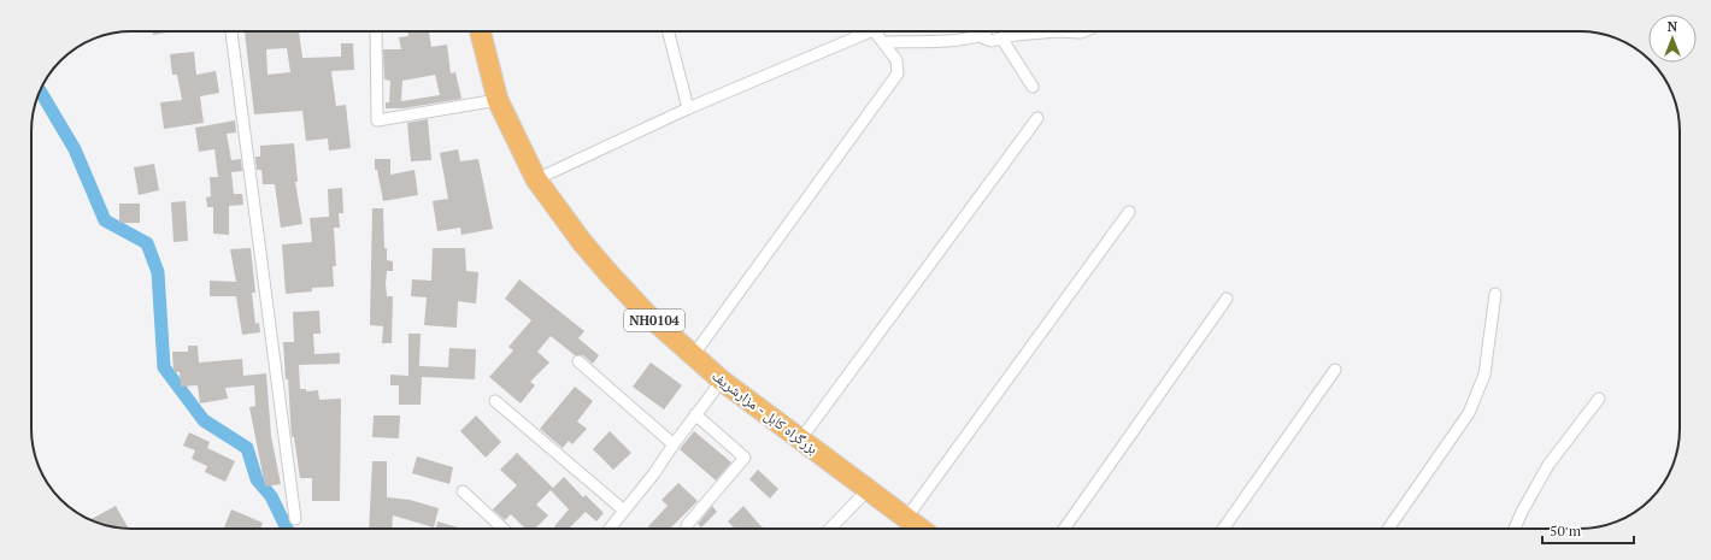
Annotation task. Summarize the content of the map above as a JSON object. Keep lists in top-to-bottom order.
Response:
{
  "streets": {
    "highway": ["NH0104", "بزرگراه کابل - مزارشریف"]
  },
  "scale_bar": "50 m",
  "north": "top"
}
